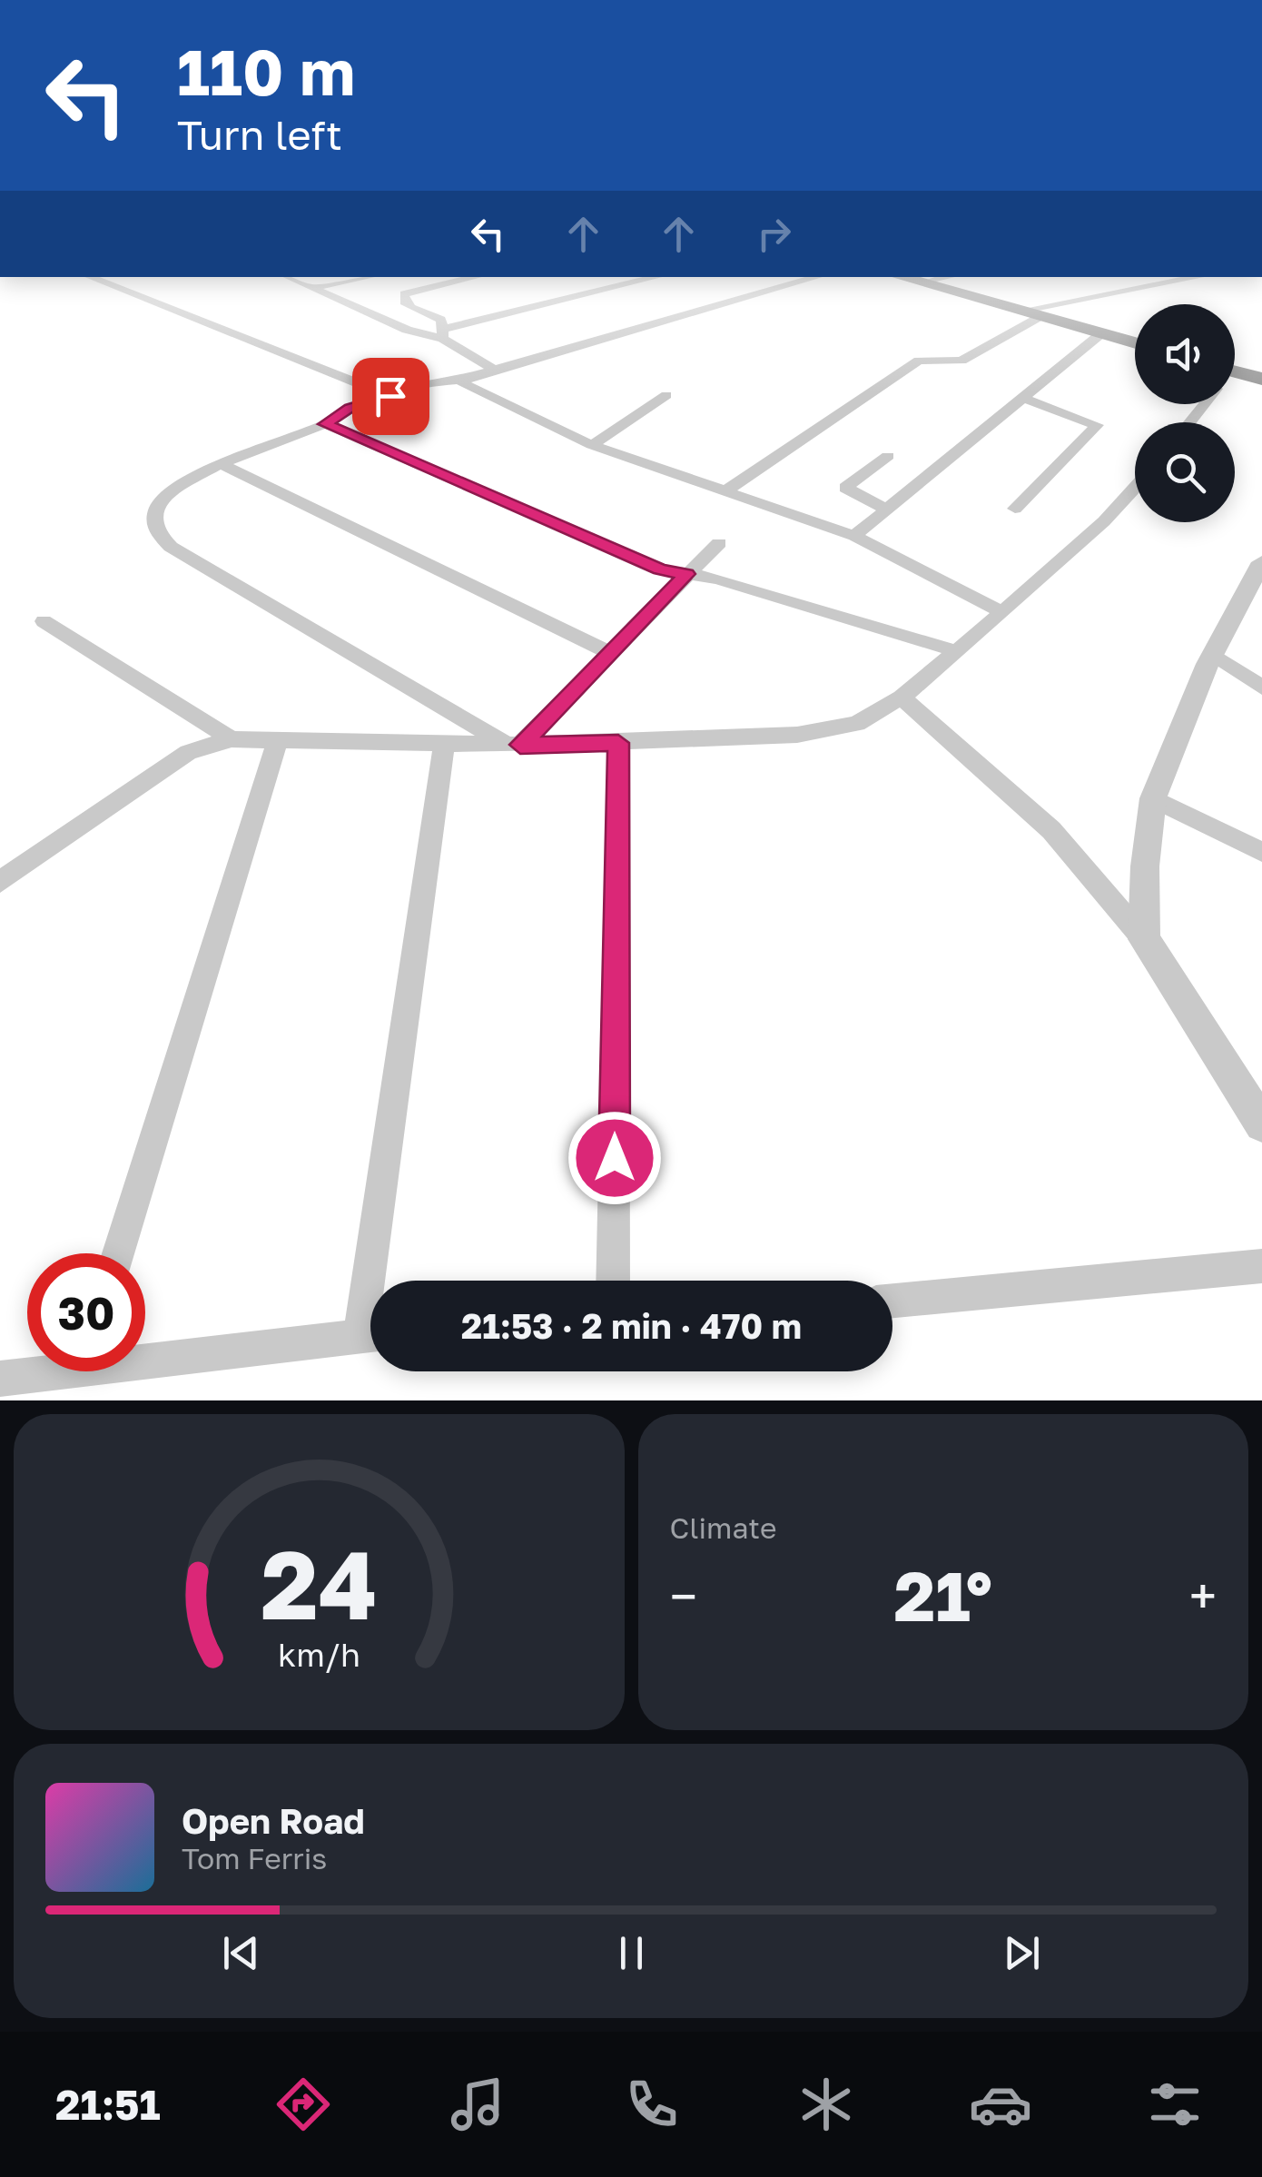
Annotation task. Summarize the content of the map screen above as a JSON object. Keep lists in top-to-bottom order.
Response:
{
  "page": {
    "turn": ["110 m", "Turn left"],
    "limit": "30",
    "trip": "21:53 · 2 min · 470 m",
    "tile": "Climate",
    "heat": ["−", "21°", "+"],
    "song": ["Open Road", "Tom Ferris"],
    "tabs": "21:51",
    "gauge": ["24", "km/h"]
  }
}
